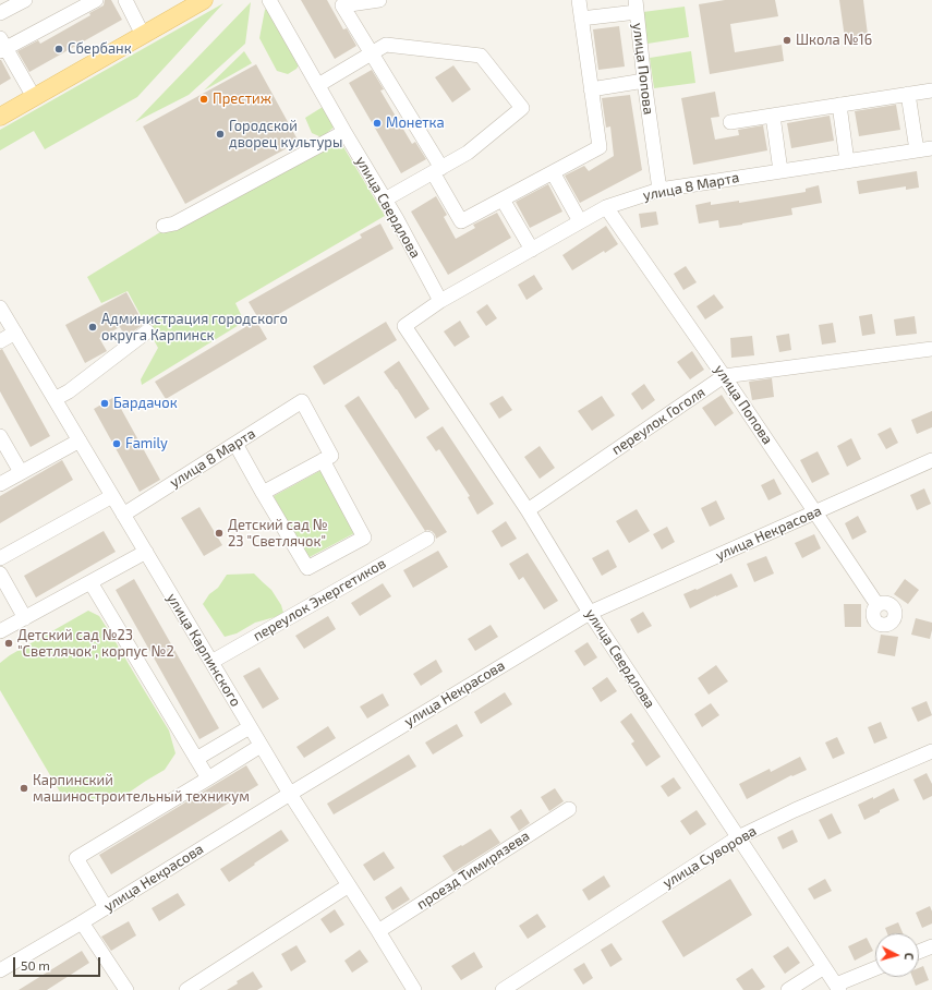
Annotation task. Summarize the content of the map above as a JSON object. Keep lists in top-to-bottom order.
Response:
{
  "streets": {
    "street": [
      "улица Попова",
      "улица 8 Марта",
      "улица Свердлова",
      "переулок Гоголя",
      "улица Некрасова",
      "переулок Энергетиков",
      "улица Карпинского",
      "улица Суворова",
      "проезд Тимирязева"
    ]
  },
  "crossings": [
    ["улица Попова", "улица 8 Марта"],
    ["улица Попова", "переулок Гоголя"],
    ["улица Попова", "улица Некрасова"],
    ["улица 8 Марта", "улица Свердлова"],
    ["улица 8 Марта", "улица Карпинского"],
    ["улица Свердлова", "переулок Гоголя"],
    ["улица Свердлова", "улица Некрасова"],
    ["улица Свердлова", "улица Суворова"],
    ["улица Некрасова", "улица Карпинского"],
    ["переулок Энергетиков", "улица Карпинского"],
    ["улица Карпинского", "проезд Тимирязева"]
  ],
  "places": [
    "Школа №16",
    "Сбербанк",
    "Престиж",
    "Монетка",
    "Городской дворец культуры",
    "Администрация городского округа Карпинск",
    "Бардачок",
    "Family",
    "Детский сад № 23 \"Светлячок\"",
    "Детский сад №23 \"Светлячок\", корпус №2",
    "Карпинский машиностроительный техникум"
  ],
  "scale_bar": "50 m",
  "north": "right"
}
